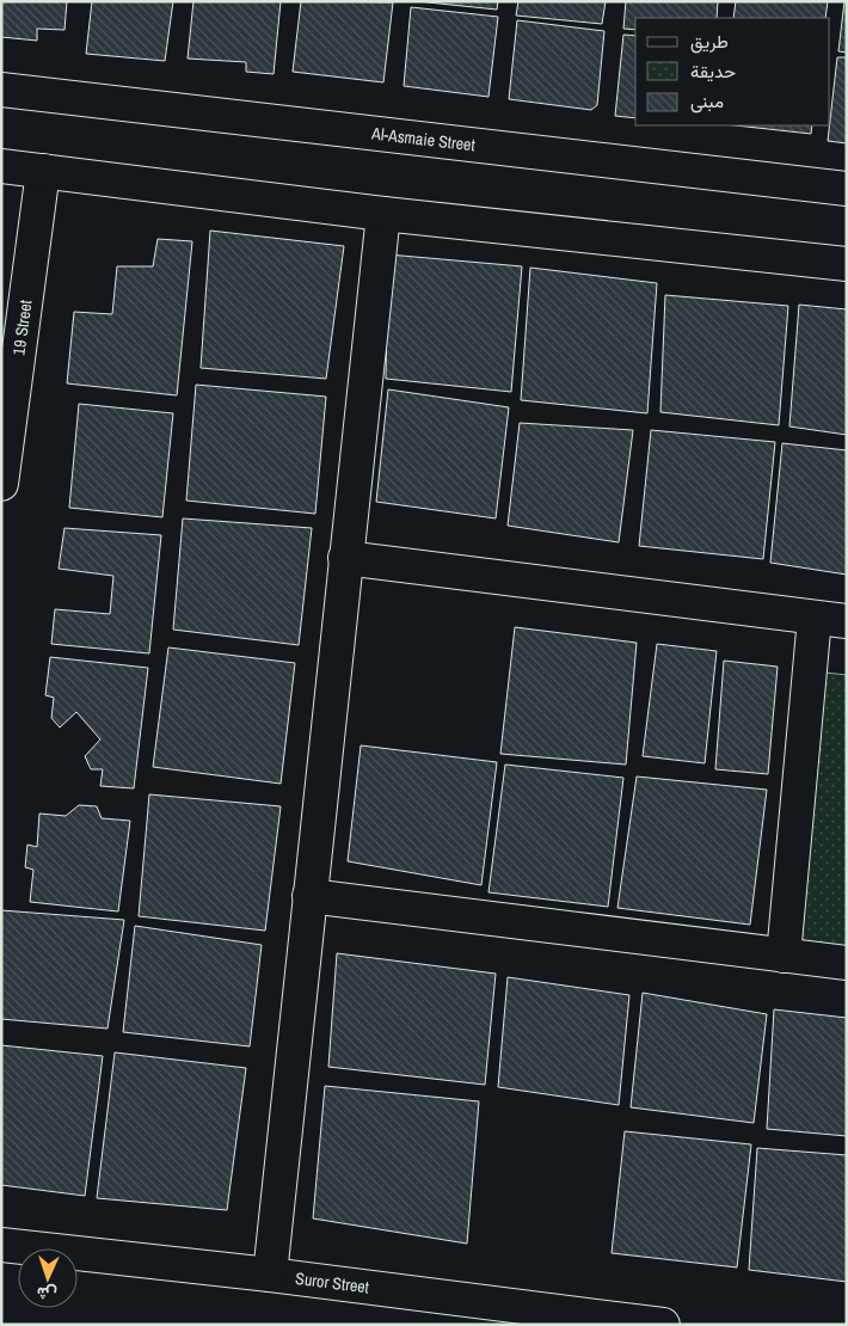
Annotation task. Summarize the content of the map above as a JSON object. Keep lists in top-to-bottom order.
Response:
{
  "streets": {
    "street": ["Al-Asmaie Street", "19 Street", "Suror Street"]
  },
  "legend": ["طريق", "حديقة", "مبنى"],
  "north": "bottom"
}
